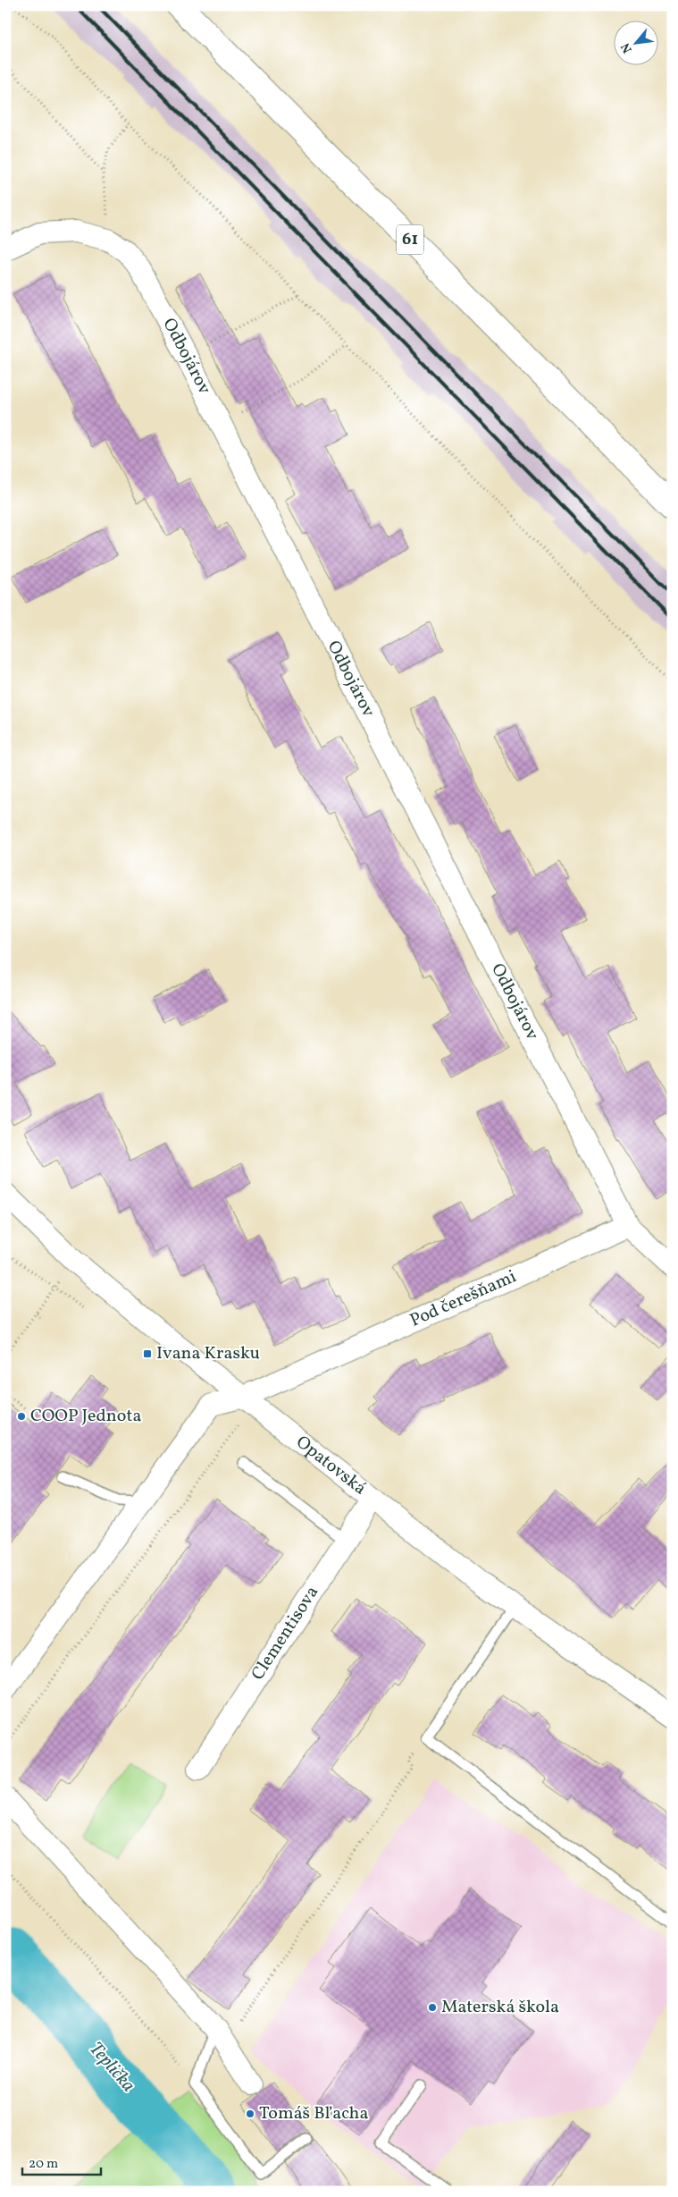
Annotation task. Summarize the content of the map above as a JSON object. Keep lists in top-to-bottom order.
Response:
{
  "streets": {
    "main road": ["61"],
    "street": [
      "Odbojárov",
      "Pod čerešňami",
      "Opatovská",
      "Clementisova"
    ]
  },
  "crossings": [
    ["Odbojárov", "Pod čerešňami"],
    ["Pod čerešňami", "Opatovská"],
    ["Opatovská", "Clementisova"]
  ],
  "water": ["Teplička"],
  "places": {
    "transit": ["Ivana Krasku"],
    "other": ["COOP Jednota", "Materská škola", "Tomáš Bľacha"]
  },
  "scale_bar": "20 m",
  "north": "bottom left"
}
